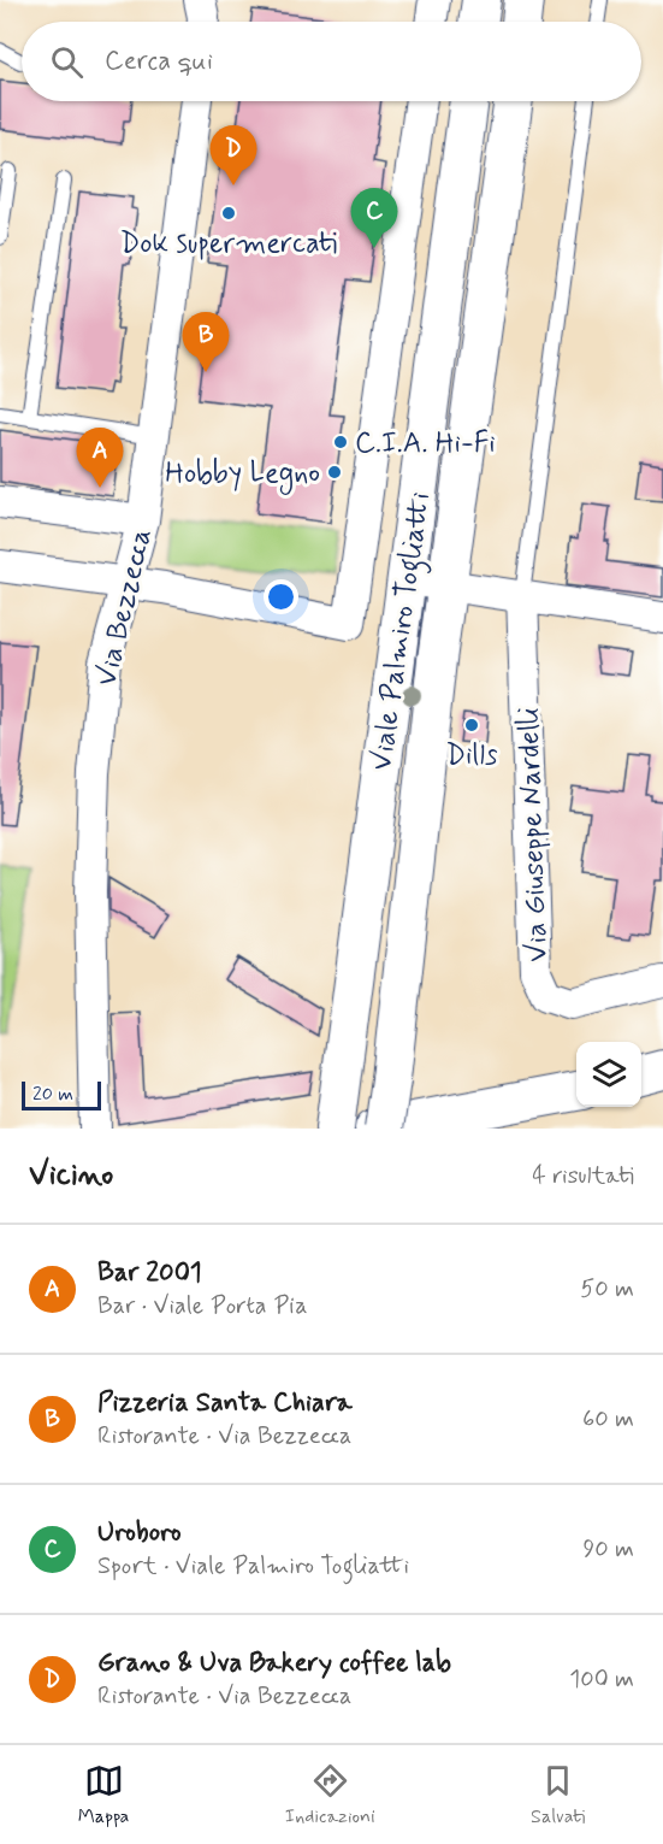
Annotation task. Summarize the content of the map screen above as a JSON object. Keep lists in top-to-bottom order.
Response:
{
  "streets": {
    "street": ["Via Bezzecca", "Viale Palmiro Togliatti", "Via Giuseppe Nardelli"]
  },
  "crossings": [
    ["Via Bezzecca", "Viale Palmiro Togliatti"]
  ],
  "places": [
    "Dok supermercati",
    "C.I.A. Hi-Fi",
    "Hobby Legno",
    "Dills"
  ],
  "scale_bar": "20 m",
  "page": {
    "search": "Cerca qui",
    "pins": [
      "D",
      "C",
      "B",
      "A"
    ],
    "scale": "20 m",
    "heading": ["Vicino", "4 risultati"],
    "list": [
      {
        "mark": "A",
        "name": "Bar 2001",
        "note": "Bar · Viale Porta Pia",
        "value": "50 m"
      },
      {
        "mark": "B",
        "name": "Pizzeria Santa Chiara",
        "note": "Ristorante · Via Bezzecca",
        "value": "60 m"
      },
      {
        "mark": "C",
        "name": "Uroboro",
        "note": "Sport · Viale Palmiro Togliatti",
        "value": "90 m"
      },
      {
        "mark": "D",
        "name": "Grano & Uva Bakery coffee lab",
        "note": "Ristorante · Via Bezzecca",
        "value": "100 m"
      }
    ],
    "nav": ["Mappa", "Indicazioni", "Salvati"]
  }
}
